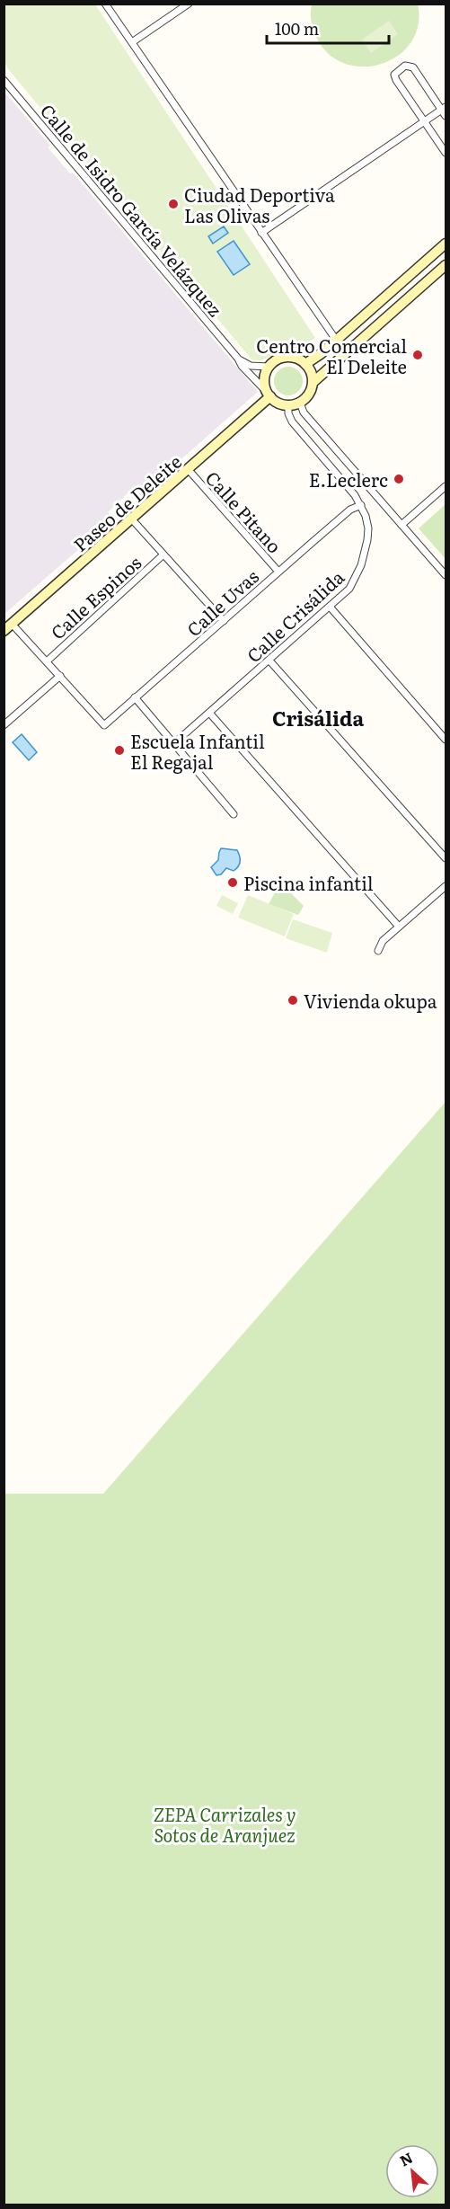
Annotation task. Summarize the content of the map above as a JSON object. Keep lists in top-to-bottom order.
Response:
{
  "streets": {
    "main road": ["Paseo de Deleite"],
    "street": [
      "Calle de Isidro García Velázquez",
      "Calle Pitano",
      "Calle Espinos",
      "Calle Uvas",
      "Calle Crisálida"
    ]
  },
  "crossings": [
    ["Calle de Isidro García Velázquez", "Paseo de Deleite"],
    ["Calle de Isidro García Velázquez", "Calle Crisálida"],
    ["Paseo de Deleite", "Calle Pitano"],
    ["Paseo de Deleite", "Calle Crisálida"],
    ["Calle Pitano", "Calle Uvas"],
    ["Calle Uvas", "Calle Crisálida"]
  ],
  "districts": ["Crisálida"],
  "parks": ["ZEPA Carrizales y Sotos de Aranjuez"],
  "places": [
    "Ciudad Deportiva Las Olivas",
    "Centro Comercial El Deleite",
    "E.Leclerc",
    "Escuela Infantil El Regajal",
    "Piscina infantil",
    "Vivienda okupa"
  ],
  "scale_bar": "100 m",
  "north": "top left"
}
